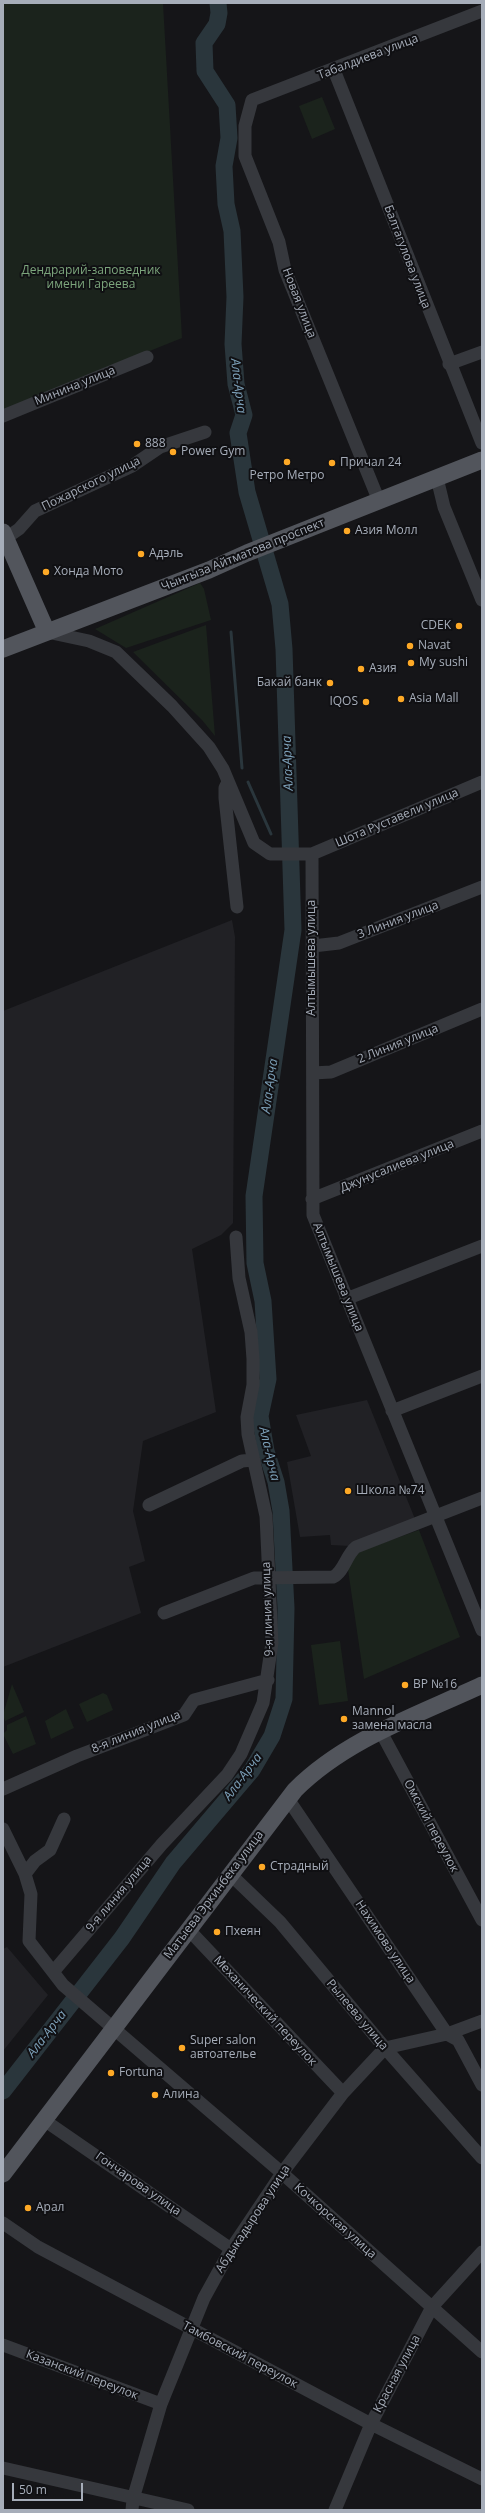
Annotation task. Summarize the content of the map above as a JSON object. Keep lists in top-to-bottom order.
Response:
{
  "streets": {
    "main road": ["Чынгыза Айтматова проспект", "Матыева Эркинбека улица"],
    "street": [
      "Табалдиева улица",
      "Балтагулова улица",
      "Новая улица",
      "Минина улица",
      "Пожарского улица",
      "Шота Руставели улица",
      "3 Линия улица",
      "Алтымышева улица",
      "2 Линия улица",
      "Джунусалиева улица",
      "9-я линия улица",
      "8-я линия улица",
      "Омский переулок",
      "Нахимова улица",
      "Механический переулок",
      "Рылеева улица",
      "Гончарова улица",
      "Абдыкадырова улица",
      "Кочкорская улица",
      "Тамбовский переулок",
      "Красная улица",
      "Казанский переулок"
    ]
  },
  "crossings": [
    ["Табалдиева улица", "Балтагулова улица"],
    ["Табалдиева улица", "Новая улица"],
    ["Новая улица", "Чынгыза Айтматова проспект"],
    ["Шота Руставели улица", "Алтымышева улица"],
    ["3 Линия улица", "Алтымышева улица"],
    ["Алтымышева улица", "2 Линия улица"],
    ["Алтымышева улица", "Джунусалиева улица"],
    ["9-я линия улица", "8-я линия улица"],
    ["Омский переулок", "Матыева Эркинбека улица"],
    ["Матыева Эркинбека улица", "Нахимова улица"],
    ["Матыева Эркинбека улица", "Механический переулок"],
    ["Матыева Эркинбека улица", "Рылеева улица"],
    ["Матыева Эркинбека улица", "Гончарова улица"],
    ["Матыева Эркинбека улица", "Кочкорская улица"],
    ["Механический переулок", "Абдыкадырова улица"],
    ["Рылеева улица", "Абдыкадырова улица"],
    ["Гончарова улица", "Абдыкадырова улица"],
    ["Абдыкадырова улица", "Кочкорская улица"],
    ["Абдыкадырова улица", "Тамбовский переулок"],
    ["Абдыкадырова улица", "Казанский переулок"],
    ["Кочкорская улица", "Красная улица"],
    ["Тамбовский переулок", "Красная улица"]
  ],
  "water": ["Ала-Арча"],
  "parks": ["Дендрарий-заповедник имени Гареева"],
  "places": [
    "888",
    "Power Gym",
    "Ретро Метро",
    "Причал 24",
    "Азия Молл",
    "Адэль",
    "Хонда Мото",
    "CDEK",
    "Navat",
    "My sushi",
    "Азия",
    "Бакай банк",
    "Asia Mall",
    "IQOS",
    "Школа №74",
    "BP №16",
    "Mannol замена масла",
    "Страдный",
    "Пхеян",
    "Super salon автоателье",
    "Fortuna",
    "Алина",
    "Арал"
  ],
  "scale_bar": "50 m"
}
